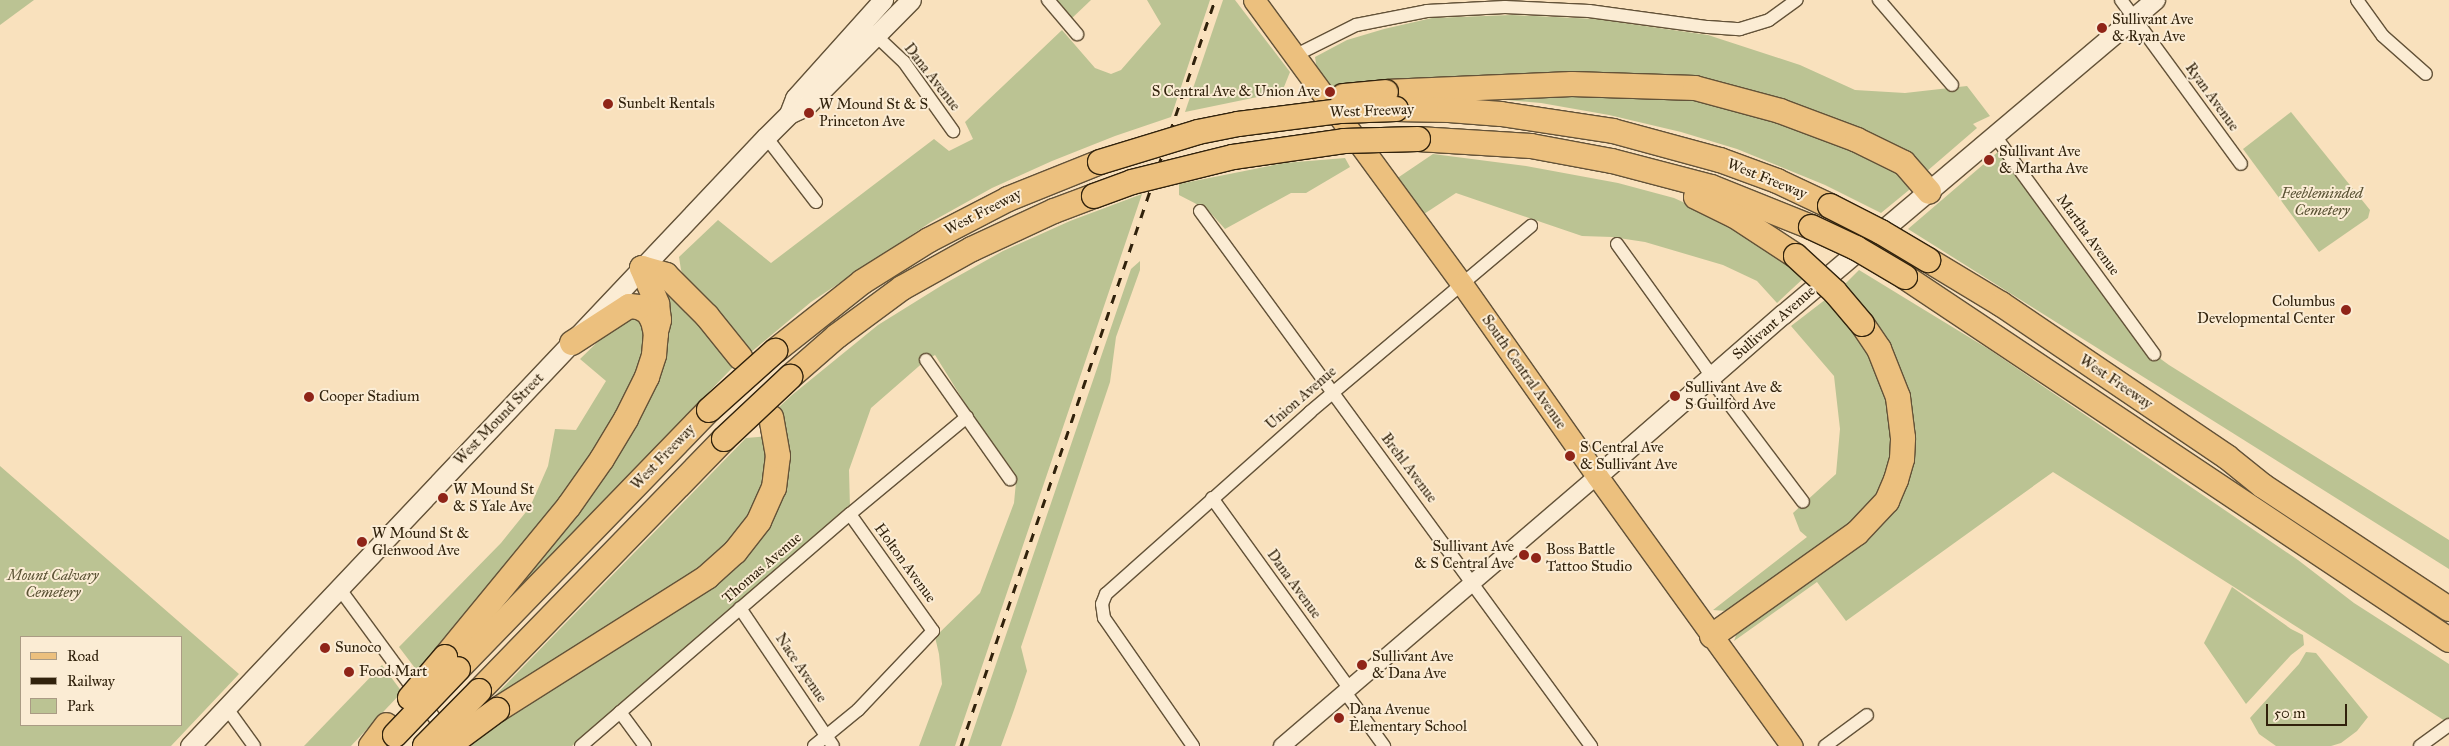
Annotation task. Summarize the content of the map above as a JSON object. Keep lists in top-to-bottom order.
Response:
{
  "streets": {
    "highway": ["West Freeway"],
    "main road": ["Sullivant Avenue", "South Central Avenue", "West Mound Street"],
    "street": [
      "Dana Avenue",
      "Ryan Avenue",
      "Martha Avenue",
      "Union Avenue",
      "Brehl Avenue",
      "Holton Avenue",
      "Thomas Avenue",
      "Nace Avenue"
    ]
  },
  "crossings": [
    ["Dana Avenue", "Sullivant Avenue"],
    ["Dana Avenue", "Union Avenue"],
    ["Dana Avenue", "West Mound Street"],
    ["Ryan Avenue", "Sullivant Avenue"],
    ["Martha Avenue", "Sullivant Avenue"],
    ["Sullivant Avenue", "South Central Avenue"],
    ["Sullivant Avenue", "Brehl Avenue"],
    ["South Central Avenue", "Union Avenue"],
    ["Union Avenue", "Brehl Avenue"],
    ["Holton Avenue", "Thomas Avenue"],
    ["Holton Avenue", "Nace Avenue"],
    ["Thomas Avenue", "Nace Avenue"]
  ],
  "parks": ["Feebleminded Cemetery", "Mount Calvary Cemetery"],
  "places": [
    "Sullivant Ave & Ryan Ave",
    "S Central Ave & Union Ave",
    "Sunbelt Rentals",
    "W Mound St & S Princeton Ave",
    "Sullivant Ave & Martha Ave",
    "Columbus Developmental Center",
    "Sullivant Ave & S Guilford Ave",
    "Cooper Stadium",
    "S Central Ave & Sullivant Ave",
    "W Mound St & S Yale Ave",
    "W Mound St & Glenwood Ave",
    "Sullivant Ave & S Central Ave",
    "Boss Battle Tattoo Studio",
    "Sunoco",
    "Sullivant Ave & Dana Ave",
    "Food Mart",
    "Dana Avenue Elementary School"
  ],
  "legend": ["Road", "Railway", "Park"],
  "scale_bar": "50 m"
}
